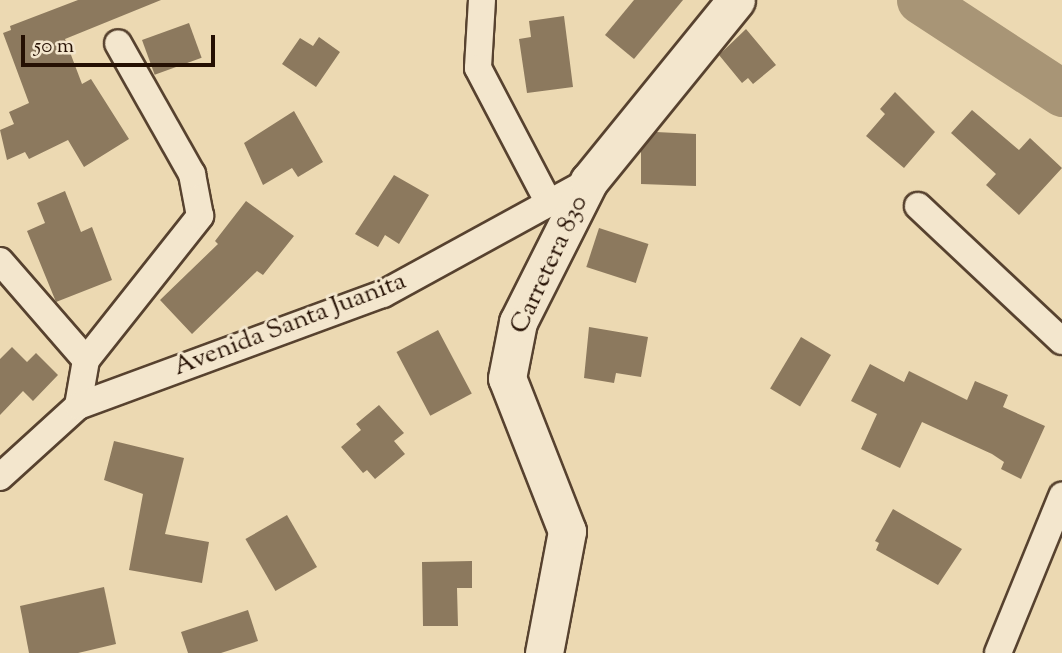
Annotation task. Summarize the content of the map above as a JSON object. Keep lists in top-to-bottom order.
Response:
{
  "streets": {
    "street": ["Carretera 830", "Avenida Santa Juanita"]
  },
  "crossings": [
    ["Carretera 830", "Avenida Santa Juanita"]
  ],
  "scale_bar": "50 m"
}
